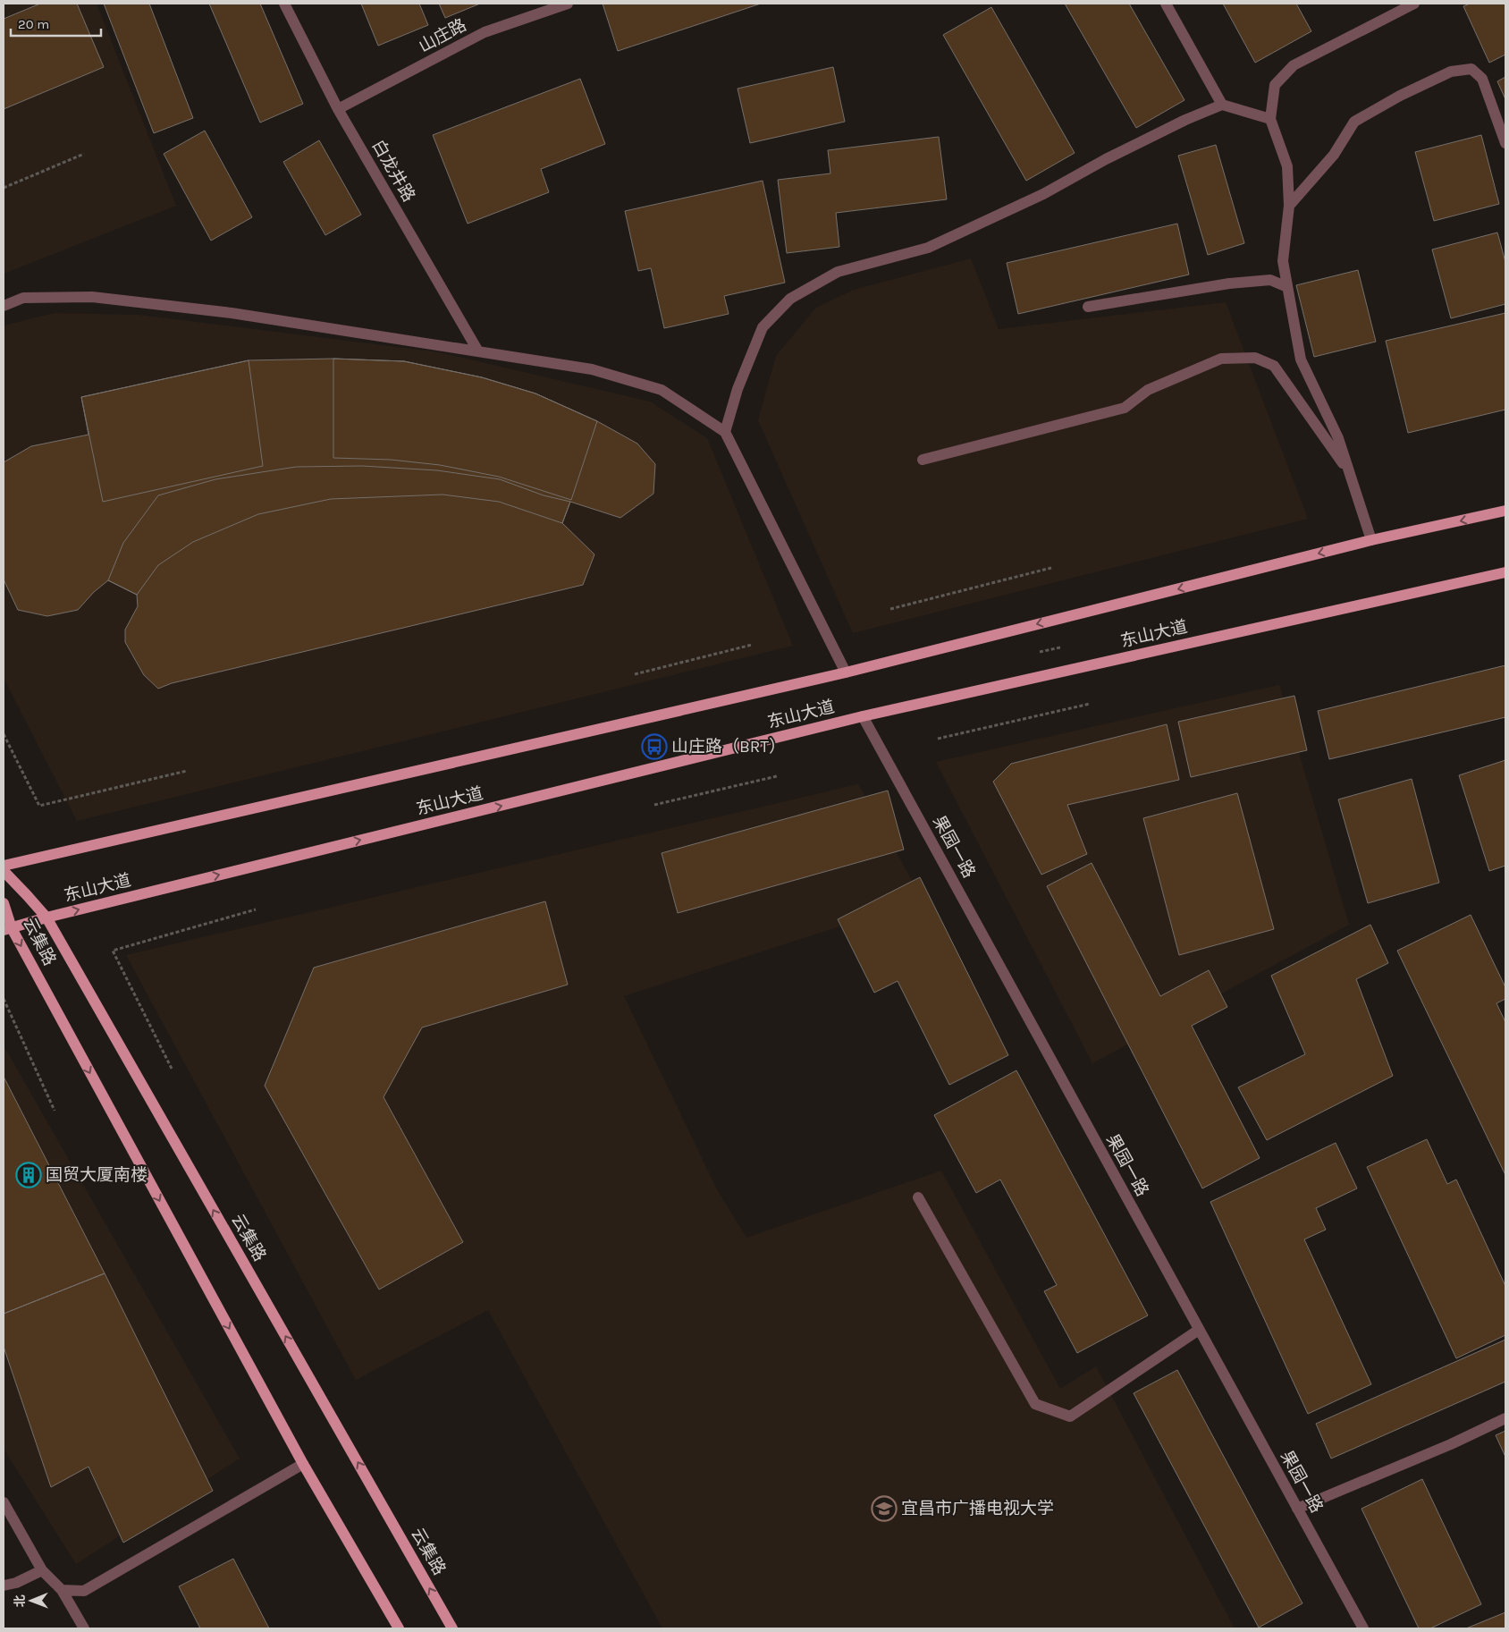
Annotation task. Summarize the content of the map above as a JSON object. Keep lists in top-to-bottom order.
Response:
{
  "streets": {
    "main road": ["东山大道", "云集路"],
    "street": ["山庄路", "白龙井路", "果园一路"]
  },
  "crossings": [
    ["山庄路", "白龙井路"],
    ["东山大道", "果园一路"],
    ["东山大道", "云集路"]
  ],
  "places": {
    "bus stop": ["山庄路（BRT）"],
    "building": ["国贸大厦南楼"],
    "school or university": ["宜昌市广播电视大学"]
  },
  "scale_bar": "20 m",
  "north": "left"
}
